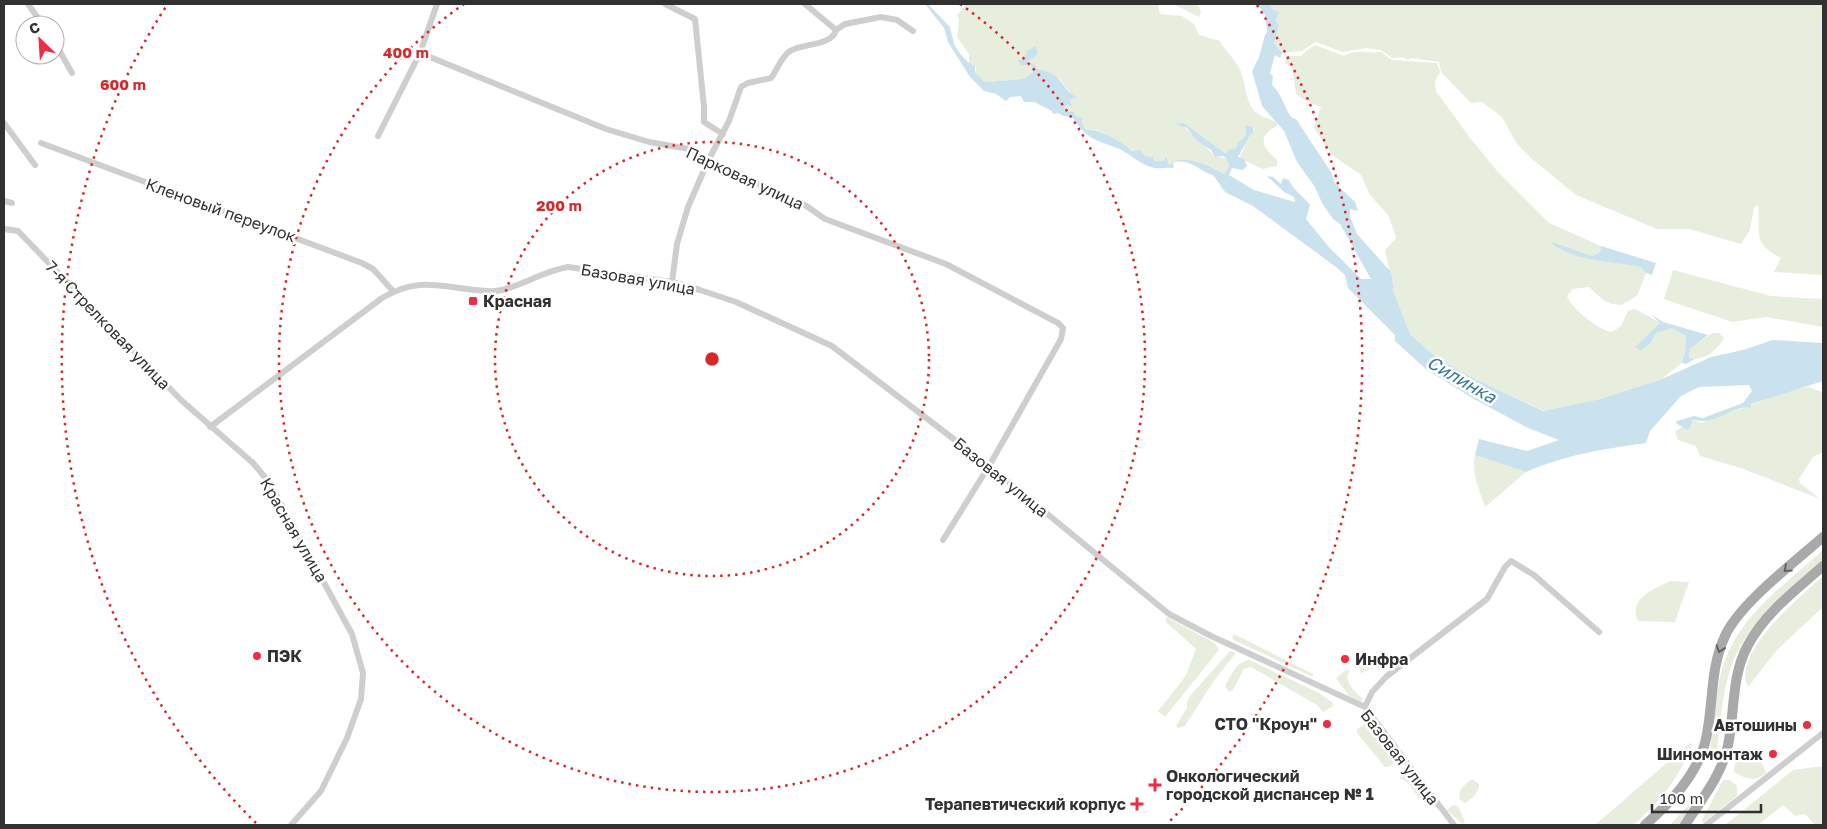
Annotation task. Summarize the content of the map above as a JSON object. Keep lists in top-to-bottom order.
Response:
{
  "streets": {
    "street": [
      "Парковая улица",
      "Кленовый переулок",
      "Базовая улица",
      "7-я Стрелковая улица",
      "Красная улица"
    ]
  },
  "crossings": [
    ["Парковая улица", "Базовая улица"],
    ["Кленовый переулок", "Базовая улица"],
    ["7-я Стрелковая улица", "Красная улица"]
  ],
  "water": ["Силинка"],
  "places": {
    "transit": ["Красная"],
    "other": [
      "ПЭК",
      "Инфра",
      "СТО \"Кроун\"",
      "Автошины",
      "Шиномонтаж"
    ],
    "health": ["Онкологический городской диспансер № 1", "Терапевтический корпус"]
  },
  "scale_bar": "100 m",
  "north": "top left",
  "rings": ["400 m", "600 m", "200 m"]
}
